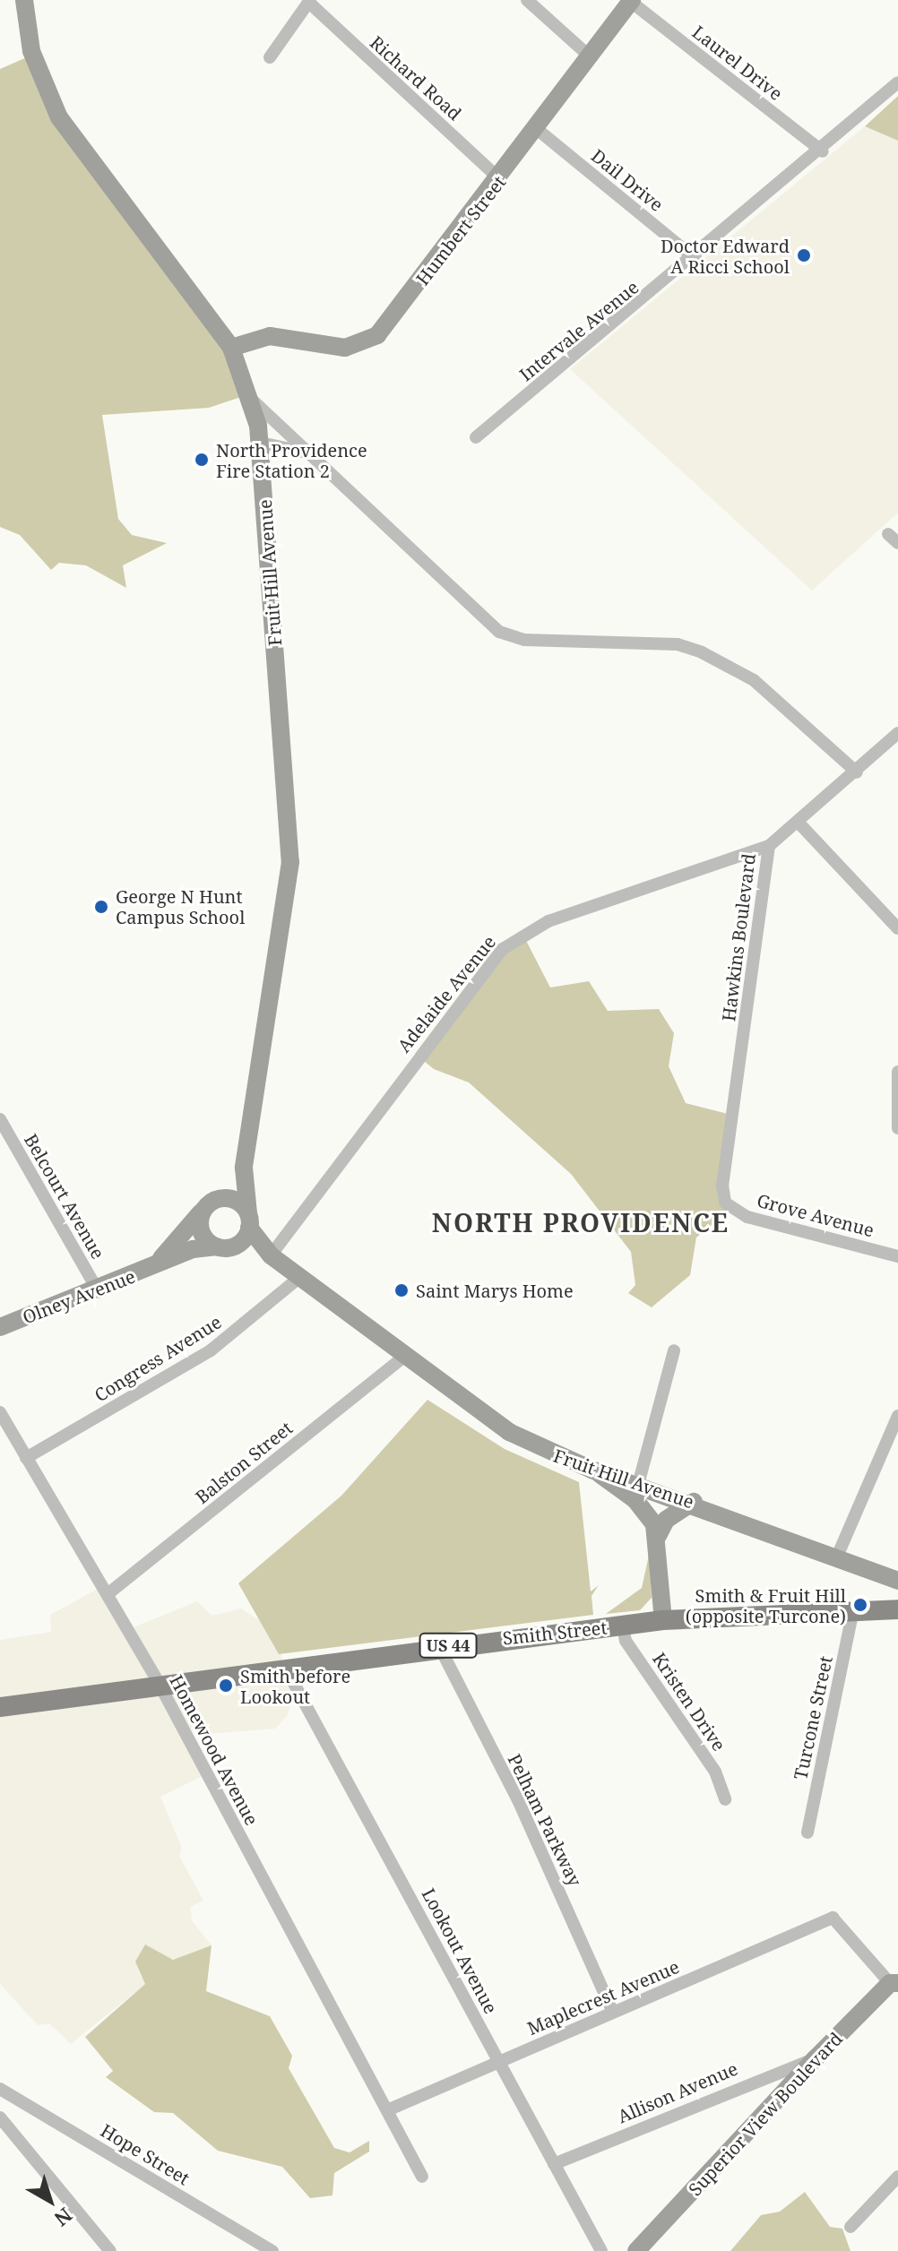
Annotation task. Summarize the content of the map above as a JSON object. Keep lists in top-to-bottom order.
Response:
{
  "streets": {
    "main road": [
      "Humbert Street",
      "Fruit Hill Avenue",
      "Olney Avenue",
      "Smith Street",
      "US 44",
      "Superior View Boulevard"
    ],
    "street": [
      "Laurel Drive",
      "Richard Road",
      "Dail Drive",
      "Intervale Avenue",
      "Hawkins Boulevard",
      "Adelaide Avenue",
      "Belcourt Avenue",
      "Grove Avenue",
      "Congress Avenue",
      "Balston Street",
      "Kristen Drive",
      "Turcone Street",
      "Homewood Avenue",
      "Pelham Parkway",
      "Lookout Avenue",
      "Maplecrest Avenue",
      "Allison Avenue",
      "Hope Street"
    ]
  },
  "crossings": [
    ["Laurel Drive", "Humbert Street"],
    ["Laurel Drive", "Intervale Avenue"],
    ["Richard Road", "Humbert Street"],
    ["Dail Drive", "Humbert Street"],
    ["Dail Drive", "Intervale Avenue"],
    ["Humbert Street", "Fruit Hill Avenue"],
    ["Fruit Hill Avenue", "Adelaide Avenue"],
    ["Fruit Hill Avenue", "Olney Avenue"],
    ["Fruit Hill Avenue", "Congress Avenue"],
    ["Fruit Hill Avenue", "Balston Street"],
    ["Hawkins Boulevard", "Adelaide Avenue"],
    ["Hawkins Boulevard", "Grove Avenue"],
    ["Belcourt Avenue", "Olney Avenue"],
    ["Congress Avenue", "Homewood Avenue"],
    ["Balston Street", "Homewood Avenue"],
    ["Smith Street", "Kristen Drive"],
    ["Smith Street", "Turcone Street"],
    ["Smith Street", "Homewood Avenue"],
    ["Smith Street", "Pelham Parkway"],
    ["Smith Street", "Lookout Avenue"],
    ["Homewood Avenue", "Maplecrest Avenue"],
    ["Pelham Parkway", "Maplecrest Avenue"],
    ["Lookout Avenue", "Maplecrest Avenue"],
    ["Lookout Avenue", "Allison Avenue"],
    ["Maplecrest Avenue", "Superior View Boulevard"],
    ["Allison Avenue", "Superior View Boulevard"]
  ],
  "districts": ["NORTH PROVIDENCE"],
  "places": [
    "Doctor Edward A Ricci School",
    "North Providence Fire Station 2",
    "George N Hunt Campus School",
    "Saint Marys Home",
    "Smith & Fruit Hill (opposite Turcone)",
    "Smith before Lookout"
  ],
  "north": "bottom right"
}
